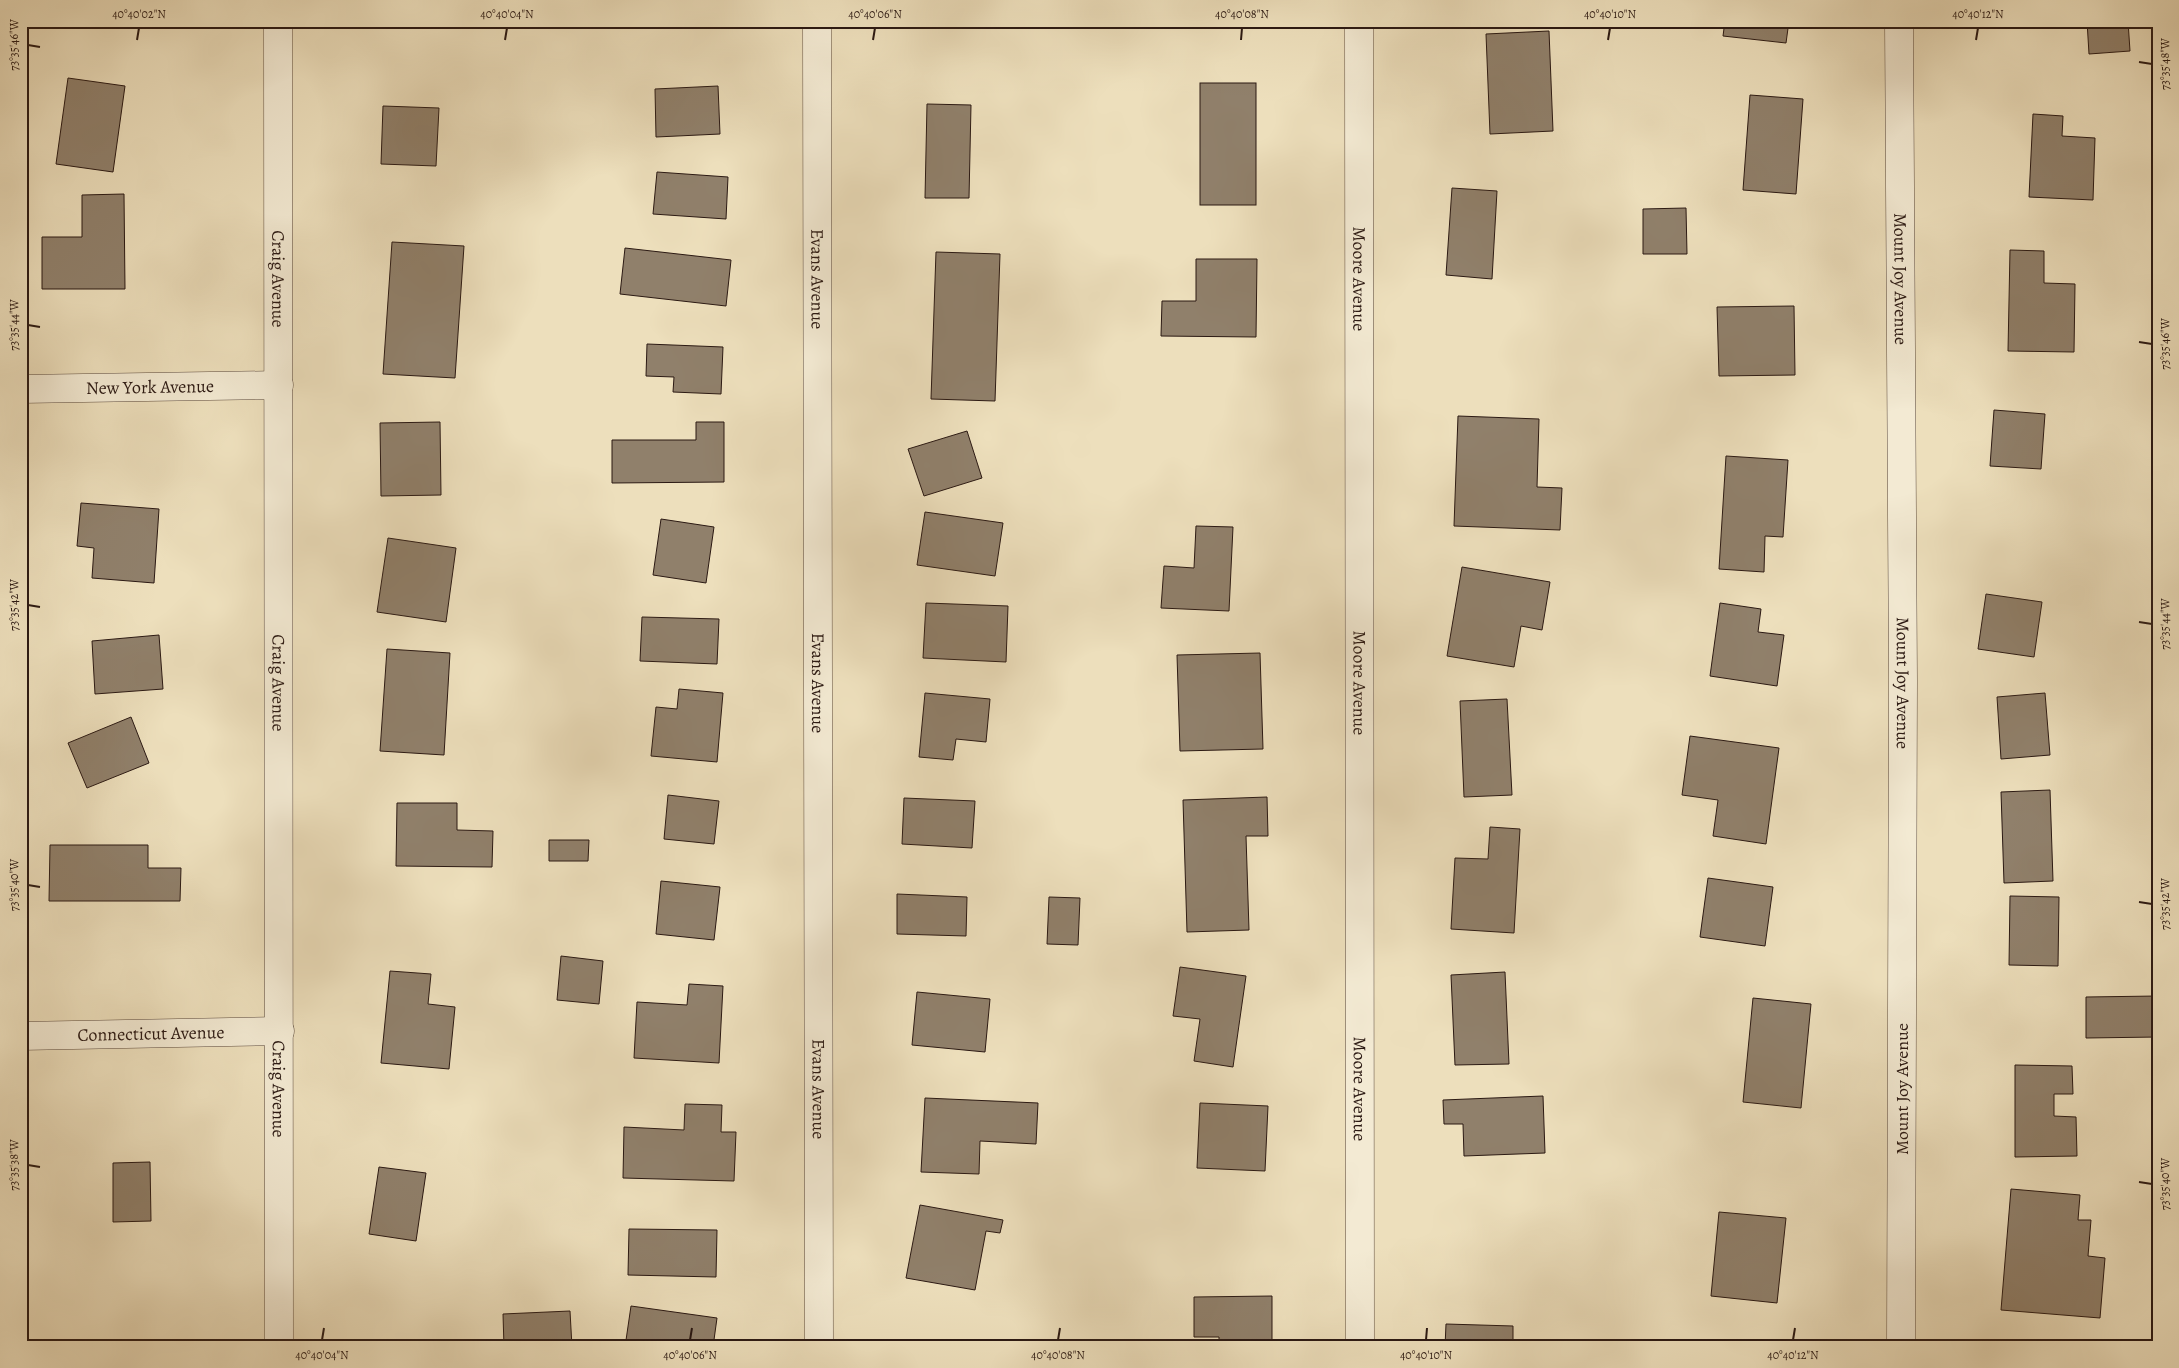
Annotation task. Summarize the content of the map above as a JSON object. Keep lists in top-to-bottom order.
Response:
{
  "streets": {
    "street": [
      "Craig Avenue",
      "Evans Avenue",
      "Moore Avenue",
      "Mount Joy Avenue",
      "New York Avenue",
      "Connecticut Avenue"
    ]
  },
  "crossings": [
    ["Craig Avenue", "New York Avenue"],
    ["Craig Avenue", "Connecticut Avenue"]
  ],
  "coordinates": [
    "40°40'02\"N",
    "40°40'04\"N",
    "40°40'06\"N",
    "40°40'08\"N",
    "40°40'10\"N",
    "40°40'12\"N",
    "73°35'46\"W",
    "73°35'48\"W",
    "73°35'44\"W",
    "73°35'42\"W",
    "73°35'40\"W",
    "73°35'38\"W"
  ]
}
